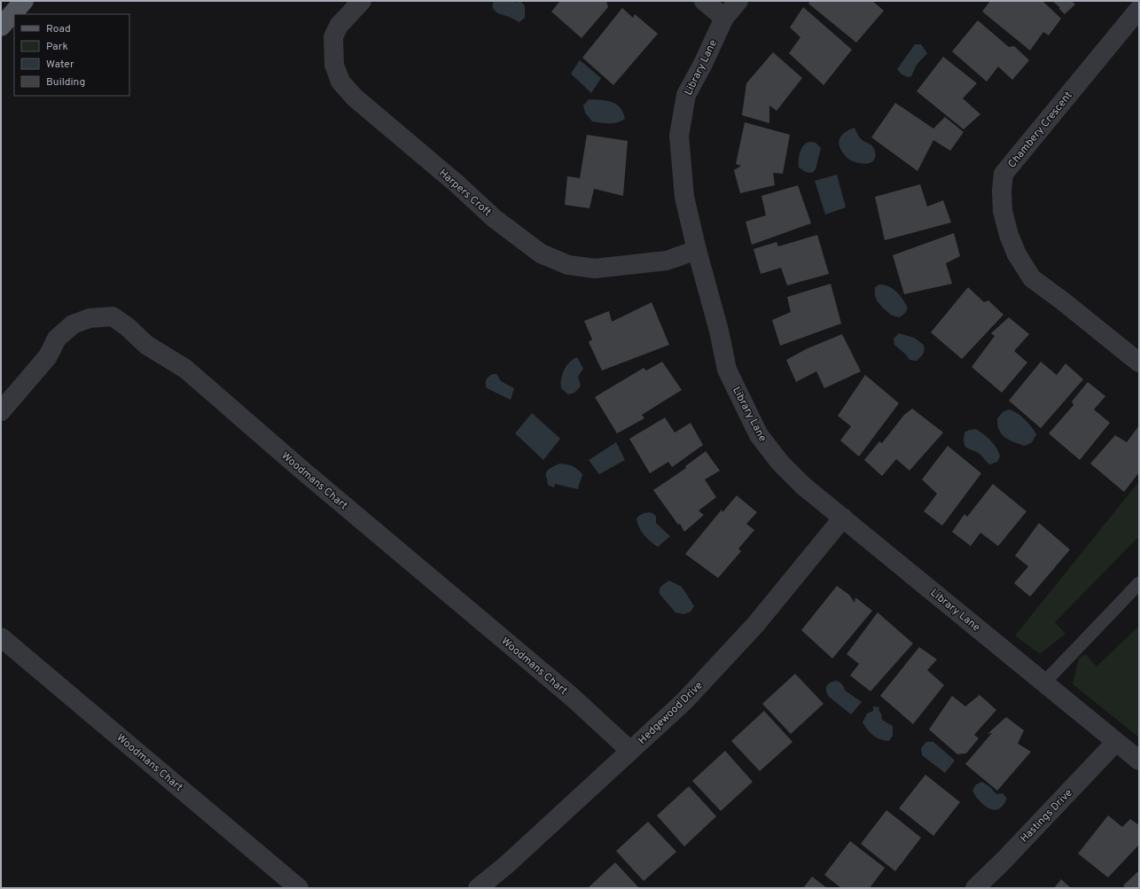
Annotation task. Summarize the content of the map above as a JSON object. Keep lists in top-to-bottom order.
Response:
{
  "streets": {
    "street": [
      "Library Lane",
      "Chambery Crescent",
      "Harpers Croft",
      "Woodmans Chart",
      "Hedgewood Drive",
      "Hastings Drive"
    ]
  },
  "crossings": [
    ["Library Lane", "Harpers Croft"],
    ["Library Lane", "Hedgewood Drive"],
    ["Library Lane", "Hastings Drive"],
    ["Woodmans Chart", "Hedgewood Drive"]
  ],
  "legend": [
    "Road",
    "Park",
    "Water",
    "Building"
  ]
}
